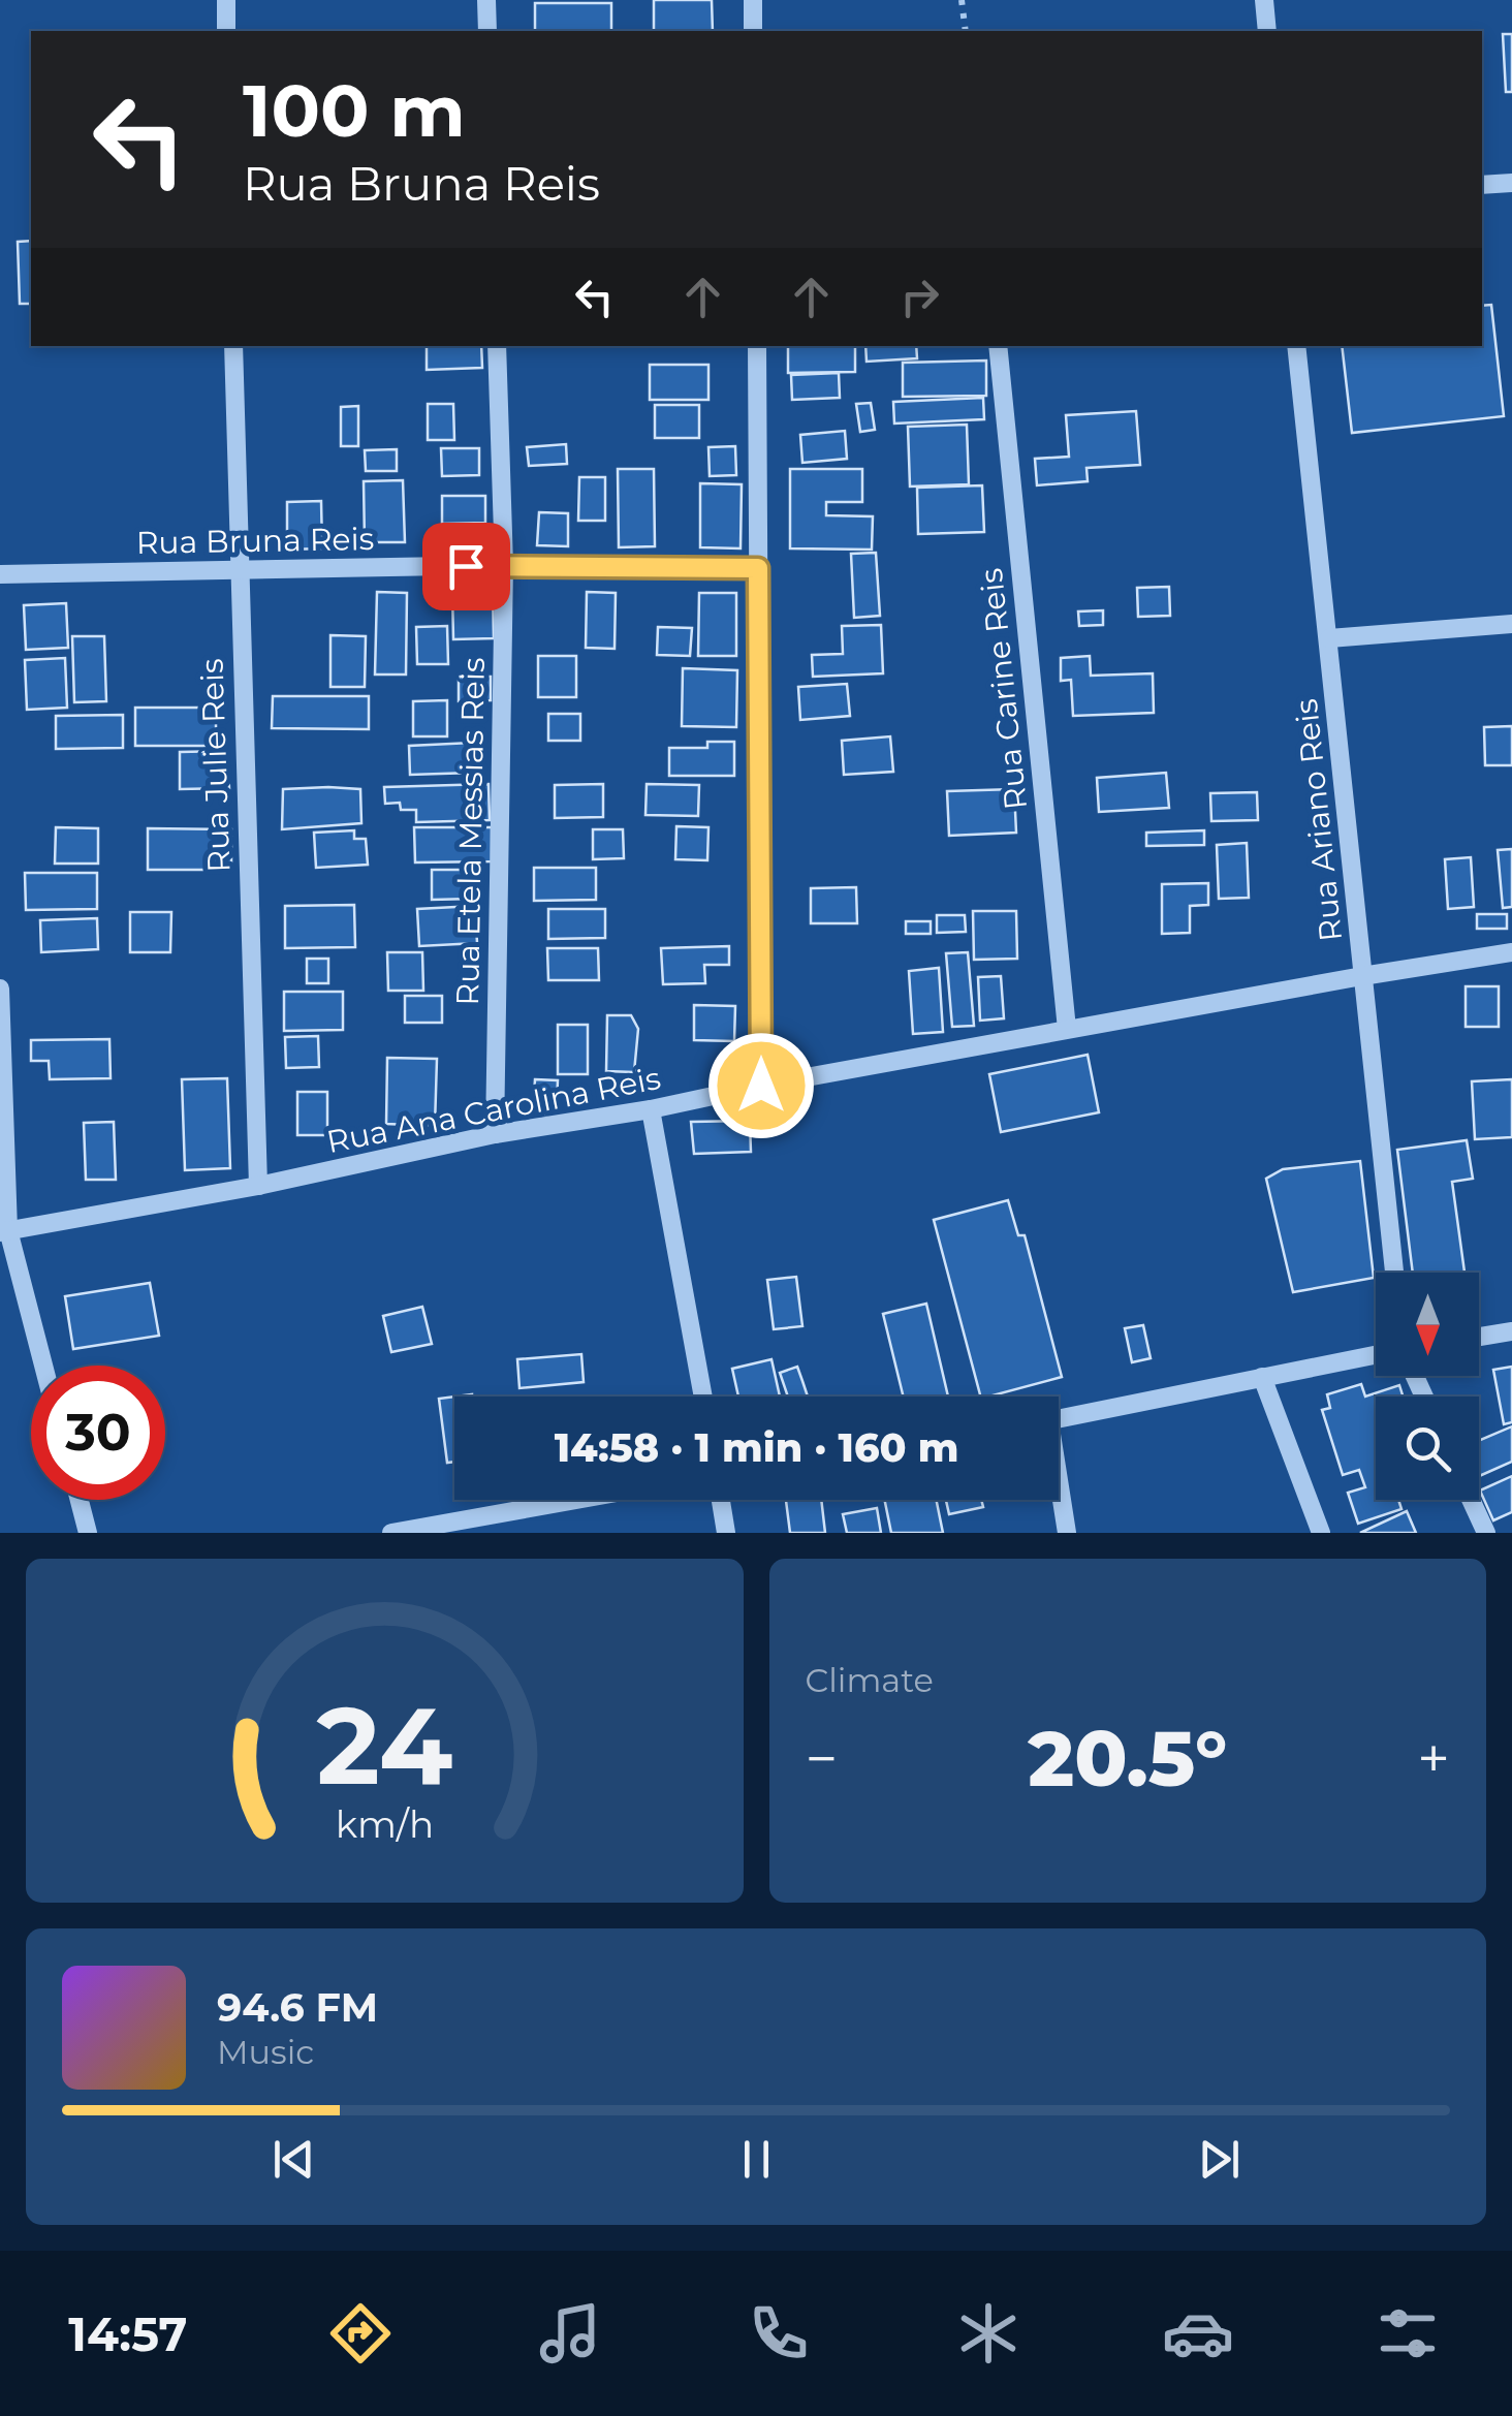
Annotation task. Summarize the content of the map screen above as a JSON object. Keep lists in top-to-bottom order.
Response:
{
  "streets": {
    "street": [
      "Rua Bruna Reis",
      "Rua Carine Reis",
      "Rua Julie Reis",
      "Rua Ariano Reis",
      "Rua Etela Messias Reis",
      "Rua Ana Carolina Reis"
    ]
  },
  "crossings": [
    ["Rua Bruna Reis", "Rua Julie Reis"],
    ["Rua Bruna Reis", "Rua Etela Messias Reis"],
    ["Rua Carine Reis", "Rua Ana Carolina Reis"],
    ["Rua Julie Reis", "Rua Ana Carolina Reis"],
    ["Rua Ariano Reis", "Rua Ana Carolina Reis"],
    ["Rua Etela Messias Reis", "Rua Ana Carolina Reis"]
  ],
  "north": "bottom",
  "page": {
    "turn": ["100 m", "Rua Bruna Reis"],
    "limit": "30",
    "trip": "14:58 · 1 min · 160 m",
    "tile": "Climate",
    "heat": ["−", "20.5°", "+"],
    "song": ["94.6 FM", "Music"],
    "tabs": "14:57",
    "gauge": ["24", "km/h"]
  }
}
